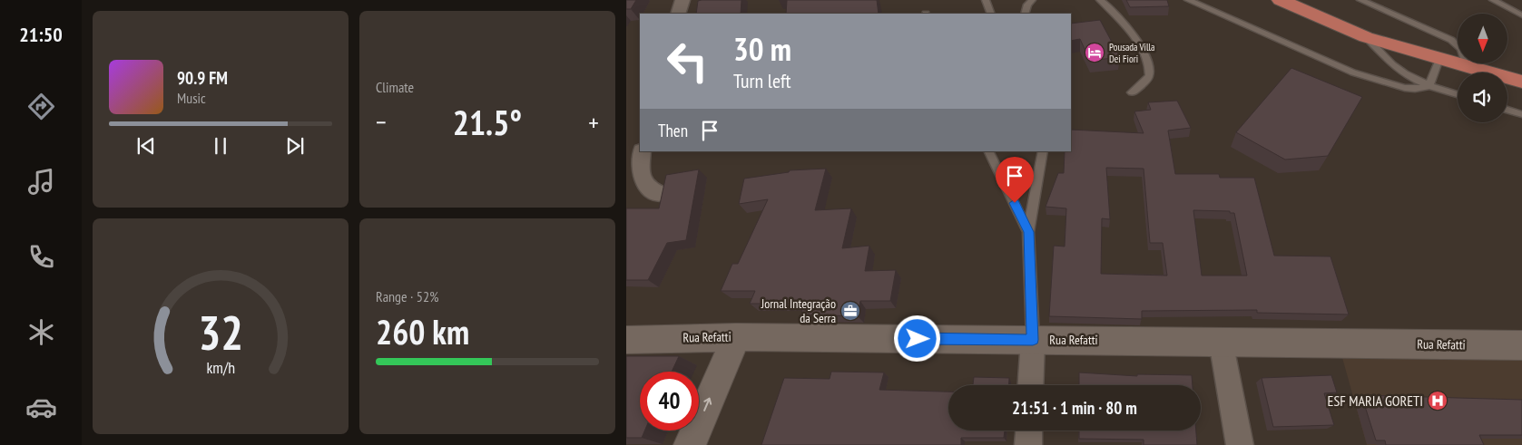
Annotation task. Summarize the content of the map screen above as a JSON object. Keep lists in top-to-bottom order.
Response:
{
  "streets": {
    "street": ["Rua Refatti"]
  },
  "places": {
    "hotel": ["Pousada Villa Dei Fiori"],
    "office": ["Jornal Integração da Serra"],
    "hospital": ["ESF MARIA GORETI"]
  },
  "north": "bottom",
  "page": {
    "tabs": "21:50",
    "tile": [
      "Climate",
      ["Range · 52%", "260 km"]
    ],
    "turn": ["30 m", "Turn left"],
    "song": ["90.9 FM", "Music"],
    "heat": ["−", "21.5°", "+"],
    "then": "Then",
    "limit": "40",
    "trip": "21:51 · 1 min · 80 m",
    "gauge": ["32", "km/h"]
  }
}
